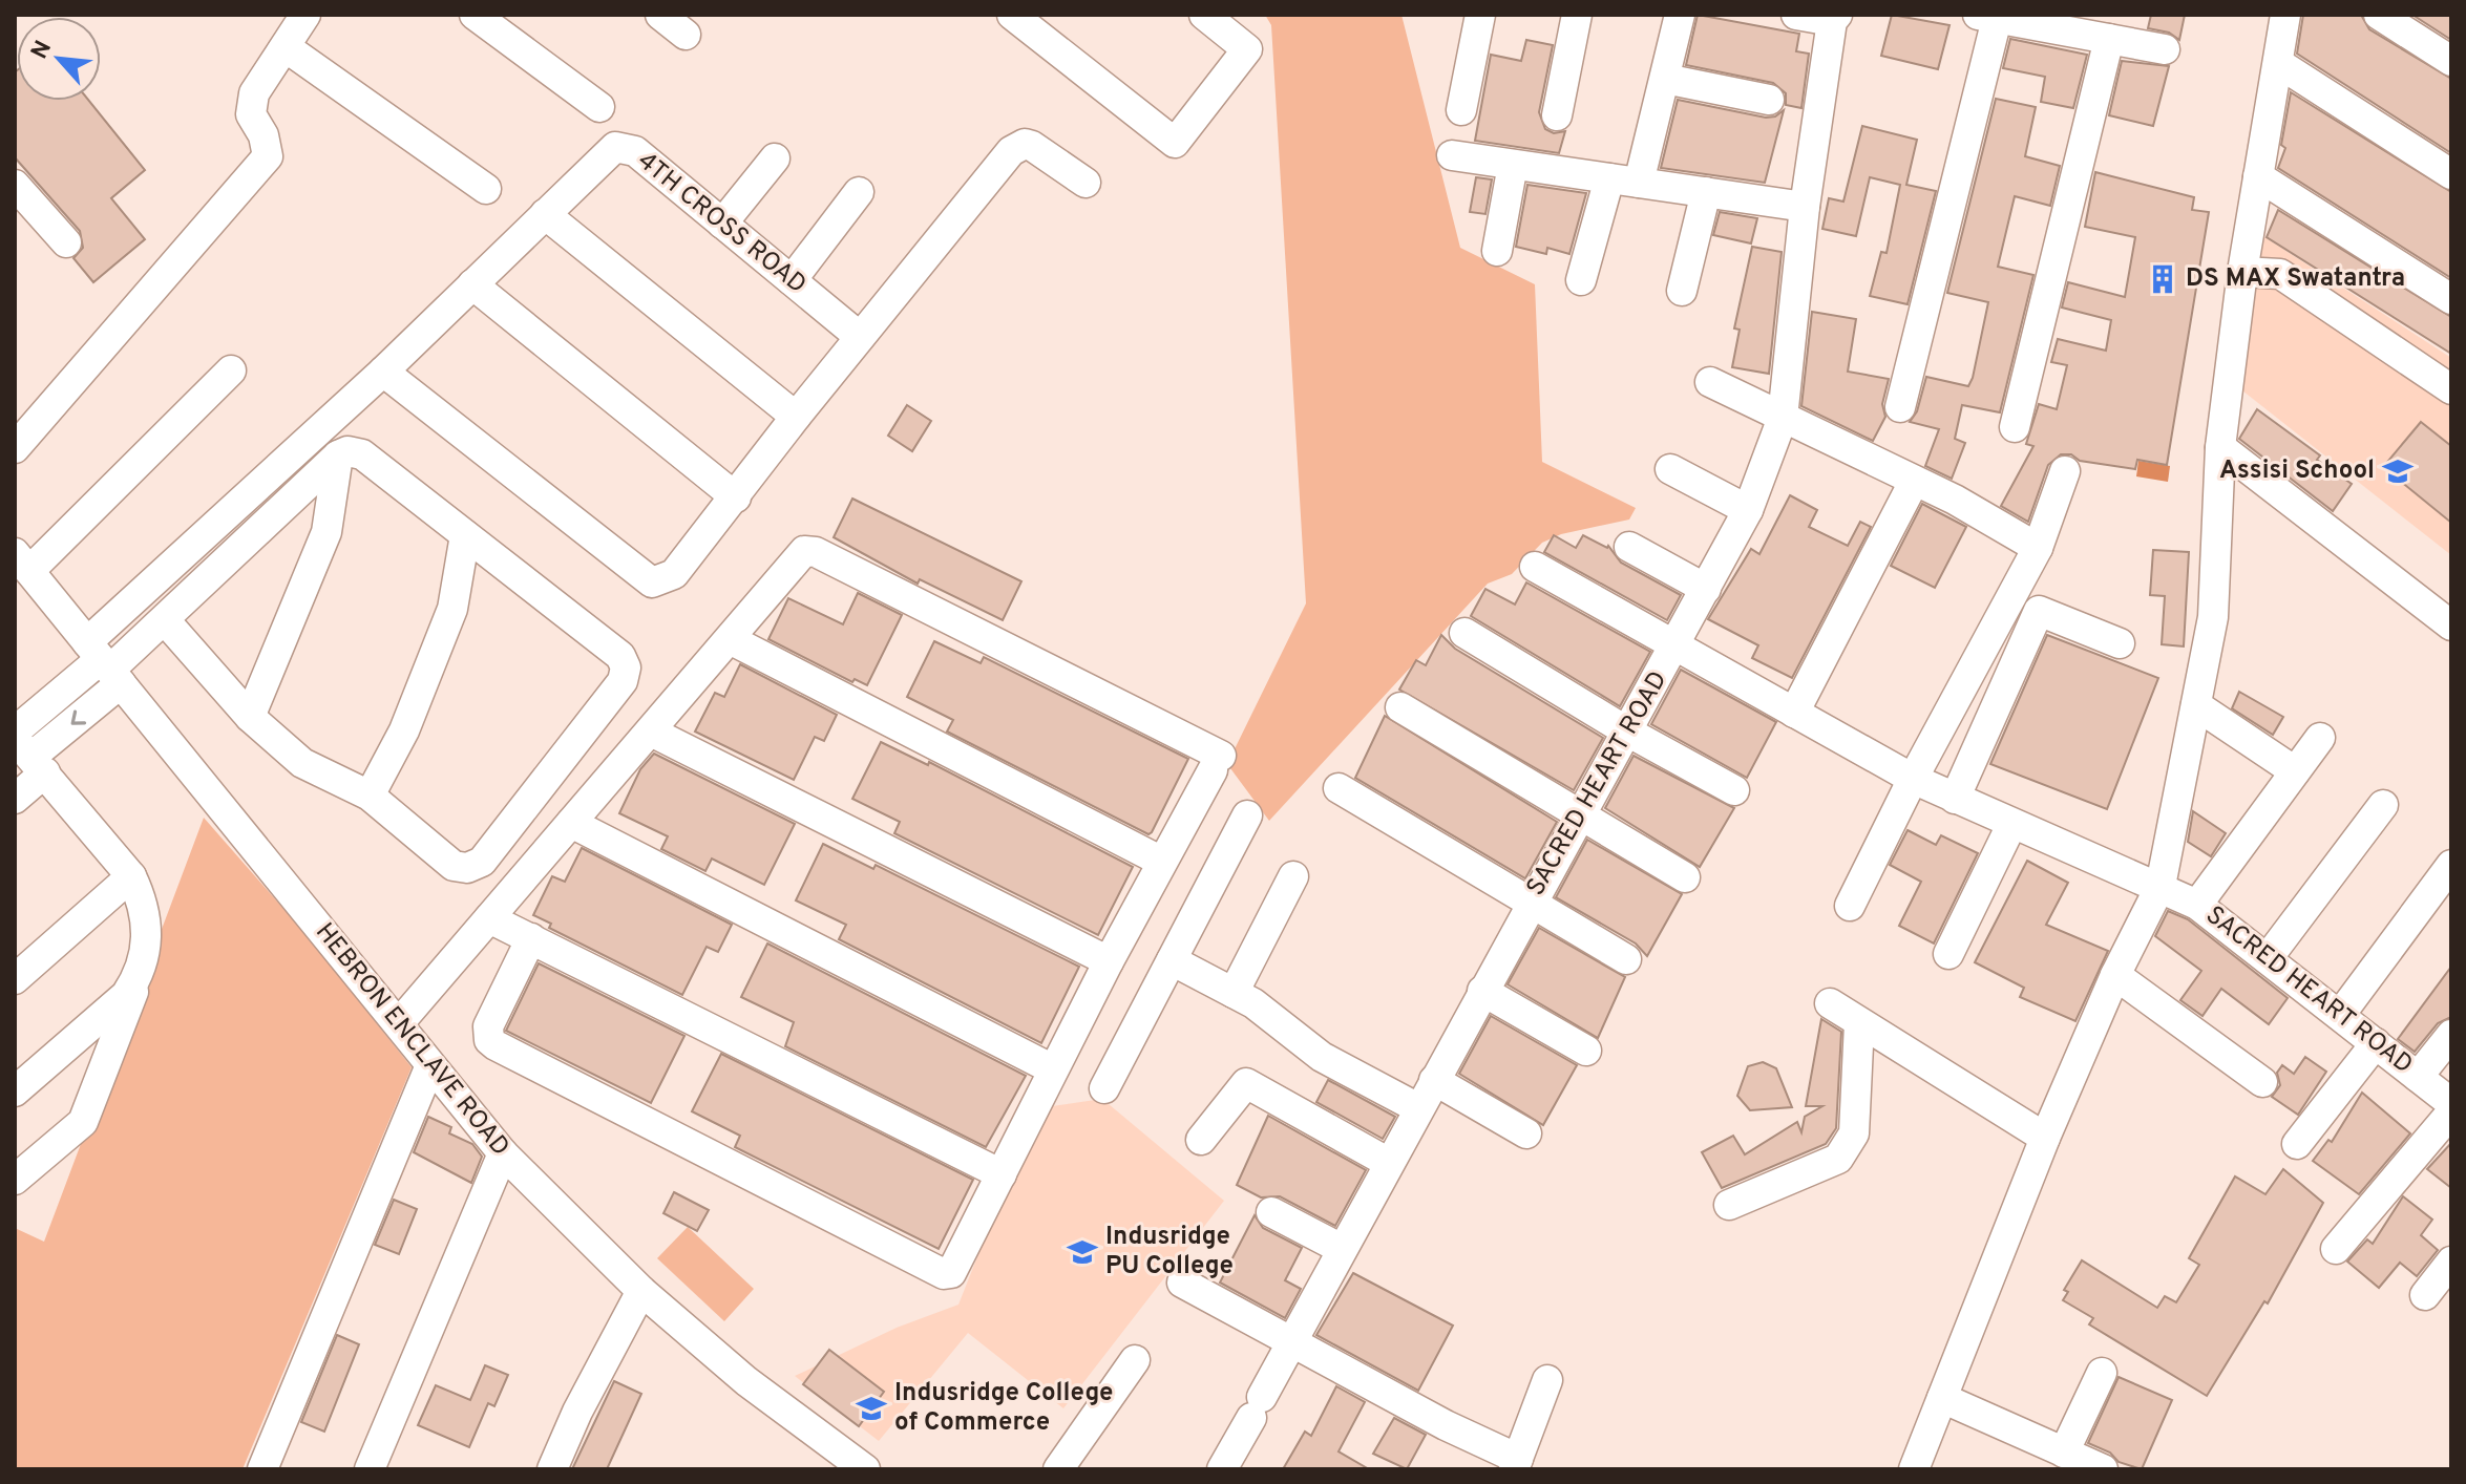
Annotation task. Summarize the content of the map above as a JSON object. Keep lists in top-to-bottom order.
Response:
{
  "streets": {
    "street": ["4TH CROSS ROAD", "SACRED HEART ROAD", "HEBRON ENCLAVE ROAD"]
  },
  "places": {
    "building": ["DS MAX Swatantra"],
    "school or university": ["Assisi School", "Indusridge PU College", "Indusridge College of Commerce"]
  },
  "north": "top left"
}
